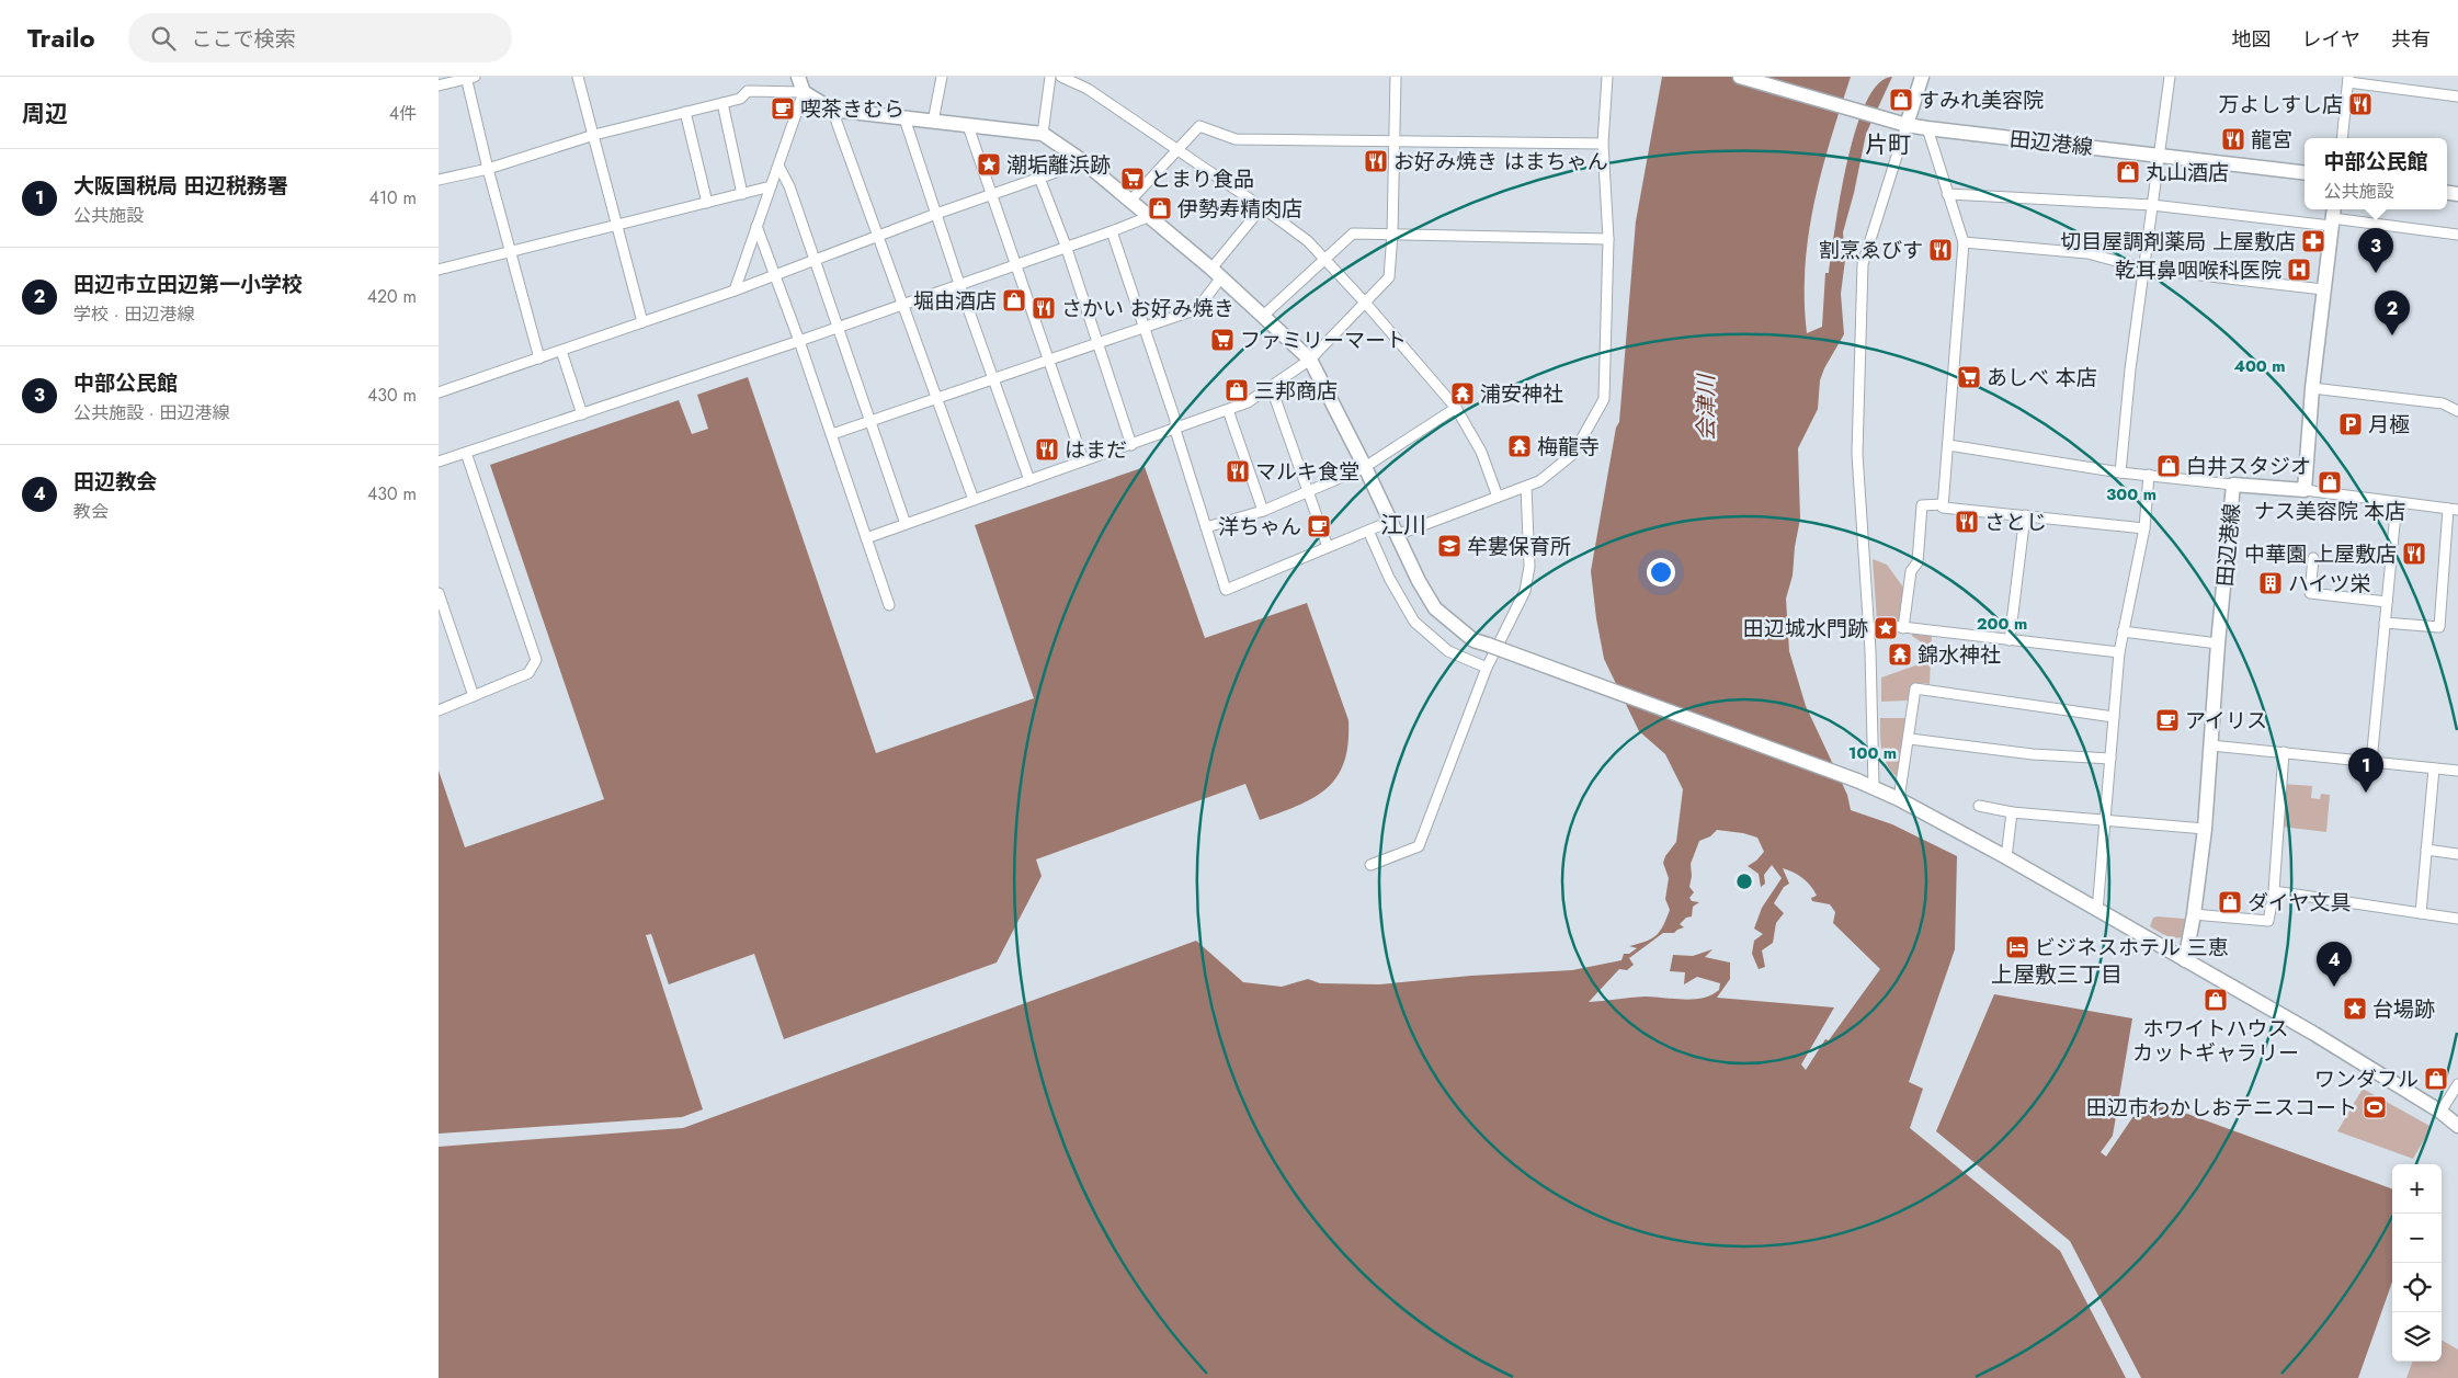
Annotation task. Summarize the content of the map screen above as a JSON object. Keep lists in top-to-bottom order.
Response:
{
  "streets": {
    "street": ["田辺港線"]
  },
  "districts": ["片町", "江川", "上屋敷三丁目"],
  "water": ["会津川"],
  "places": {
    "shop": [
      "すみれ美容院",
      "丸山酒店",
      "伊勢寿精肉店",
      "堀由酒店",
      "三邦商店",
      "白井スタジオ",
      "ナス美容院 本店",
      "ダイヤ文具",
      "ホワイトハウス カットギャラリー",
      "ワンダフル"
    ],
    "restaurant": [
      "万よしすし店",
      "龍宮",
      "お好み焼き はまちゃん",
      "割烹ゑびす",
      "さかい お好み焼き",
      "はまだ",
      "マルキ食堂",
      "さとじ",
      "中華園 上屋敷店"
    ],
    "cafe": ["喫茶きむら", "洋ちゃん", "アイリス"],
    "place": ["潮垢離浜跡", "田辺城水門跡", "台場跡"],
    "supermarket": ["とまり食品", "ファミリーマート", "あしべ 本店"],
    "pharmacy": ["切目屋調剤薬局 上屋敷店"],
    "hospital": ["乾耳鼻咽喉科医院"],
    "temple": ["浦安神社", "梅龍寺", "錦水神社"],
    "parking": ["月極"],
    "school or university": ["牟婁保育所"],
    "building": ["ハイツ栄"],
    "hotel": ["ビジネスホテル 三恵"],
    "sports": ["田辺市わかしおテニスコート"]
  },
  "page": {
    "header": "Trailo",
    "search": "ここで検索",
    "nav": ["地図", "レイヤ", "共有"],
    "heading": ["周辺", "4件"],
    "popup": ["中部公民館", "公共施設"],
    "list": [
      {
        "mark": "1",
        "name": "大阪国税局 田辺税務署",
        "note": "公共施設",
        "value": "410 m"
      },
      {
        "mark": "2",
        "name": "田辺市立田辺第一小学校",
        "note": "学校 · 田辺港線",
        "value": "420 m"
      },
      {
        "mark": "3",
        "name": "中部公民館",
        "note": "公共施設 · 田辺港線",
        "value": "430 m"
      },
      {
        "mark": "4",
        "name": "田辺教会",
        "note": "教会",
        "value": "430 m"
      }
    ],
    "pins": [
      "3",
      "2",
      "1",
      "4"
    ],
    "map_buttons": ["+", "−"]
  },
  "rings": [
    "400 m",
    "300 m",
    "200 m",
    "100 m"
  ]
}
